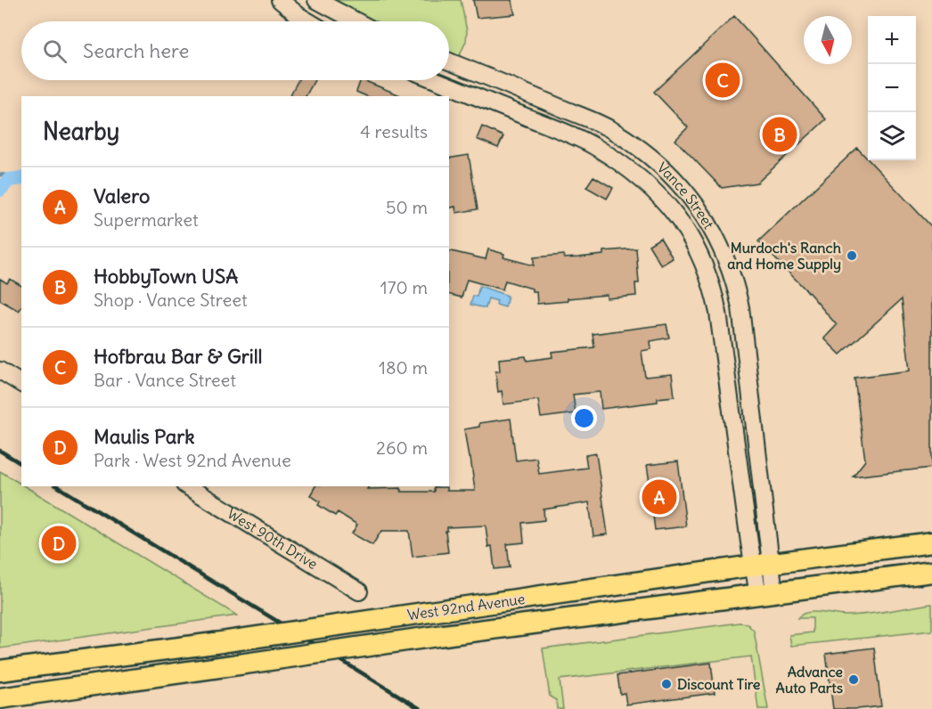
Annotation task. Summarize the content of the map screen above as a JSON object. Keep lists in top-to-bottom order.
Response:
{
  "streets": {
    "main road": ["West 92nd Avenue"],
    "street": ["Vance Street", "West 90th Drive"]
  },
  "crossings": [
    ["Vance Street", "West 92nd Avenue"]
  ],
  "places": ["Murdoch's Ranch and Home Supply", "Advance Auto Parts", "Discount Tire"],
  "north": "bottom",
  "page": {
    "map_buttons": ["+", "−"],
    "search": "Search here",
    "pins": [
      "C",
      "B",
      "A",
      "D"
    ],
    "heading": ["Nearby", "4 results"],
    "list": [
      {
        "mark": "A",
        "name": "Valero",
        "note": "Supermarket",
        "value": "50 m"
      },
      {
        "mark": "B",
        "name": "HobbyTown USA",
        "note": "Shop · Vance Street",
        "value": "170 m"
      },
      {
        "mark": "C",
        "name": "Hofbrau Bar & Grill",
        "note": "Bar · Vance Street",
        "value": "180 m"
      },
      {
        "mark": "D",
        "name": "Maulis Park",
        "note": "Park · West 92nd Avenue",
        "value": "260 m"
      }
    ]
  }
}
